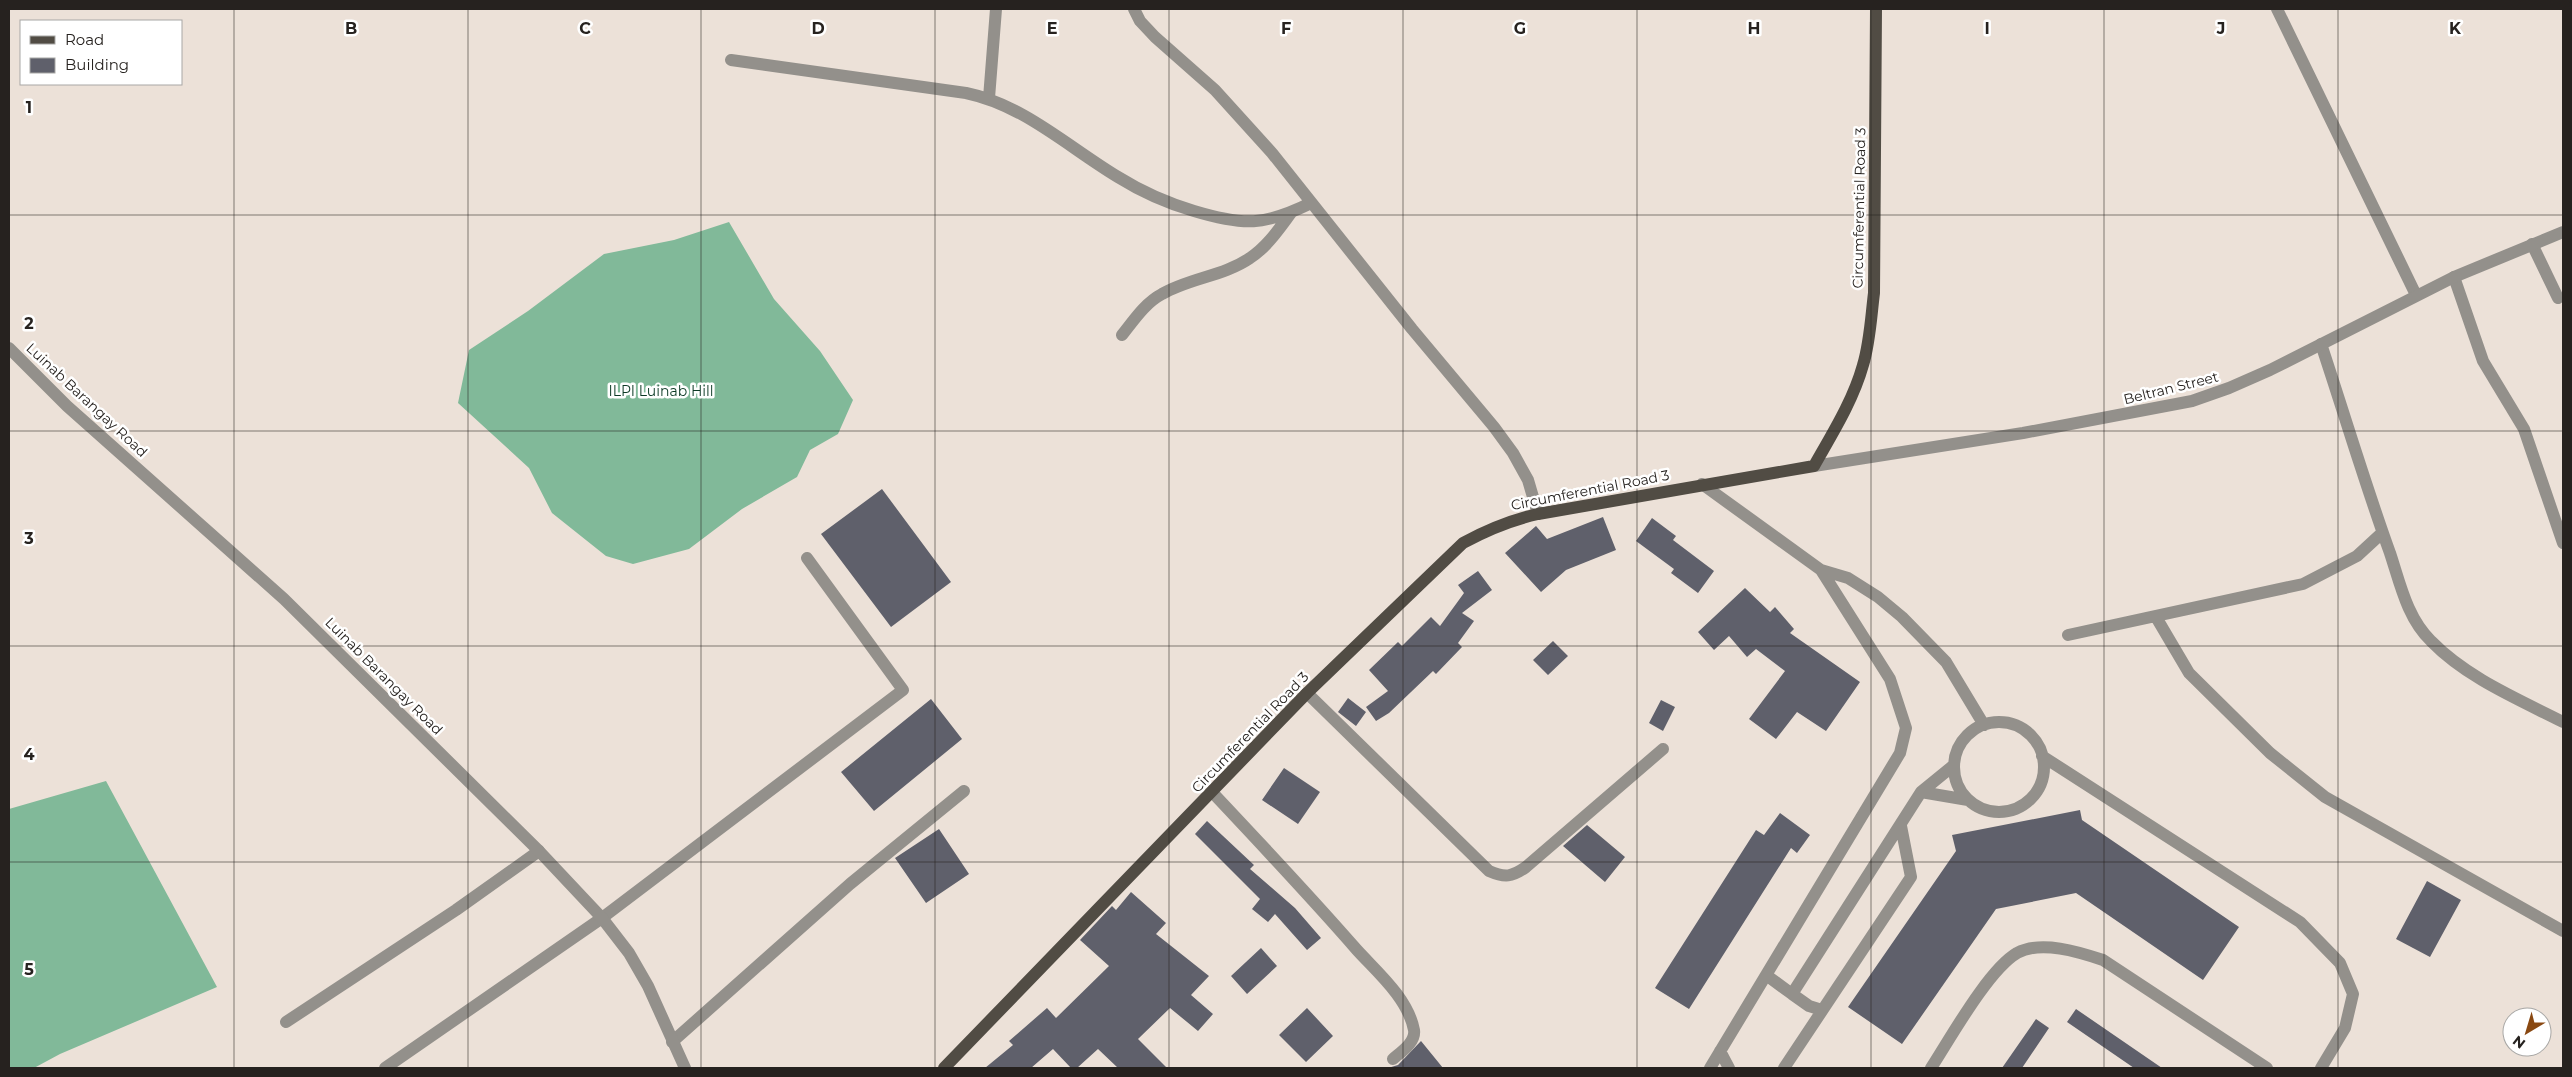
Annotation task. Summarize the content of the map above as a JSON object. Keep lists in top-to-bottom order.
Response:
{
  "streets": {
    "main road": ["Circumferential Road 3"],
    "street": ["Beltran Street", "Luinab Barangay Road"]
  },
  "crossings": [
    ["Circumferential Road 3", "Beltran Street"]
  ],
  "parks": ["ILPI Luinab Hill"],
  "legend": ["Road", "Building"],
  "north": "bottom left",
  "grid": {
    "columns": [
      "B",
      "C",
      "D",
      "E",
      "F",
      "G",
      "H",
      "I",
      "J",
      "K"
    ],
    "rows": [
      "1",
      "2",
      "3",
      "4",
      "5"
    ]
  }
}
